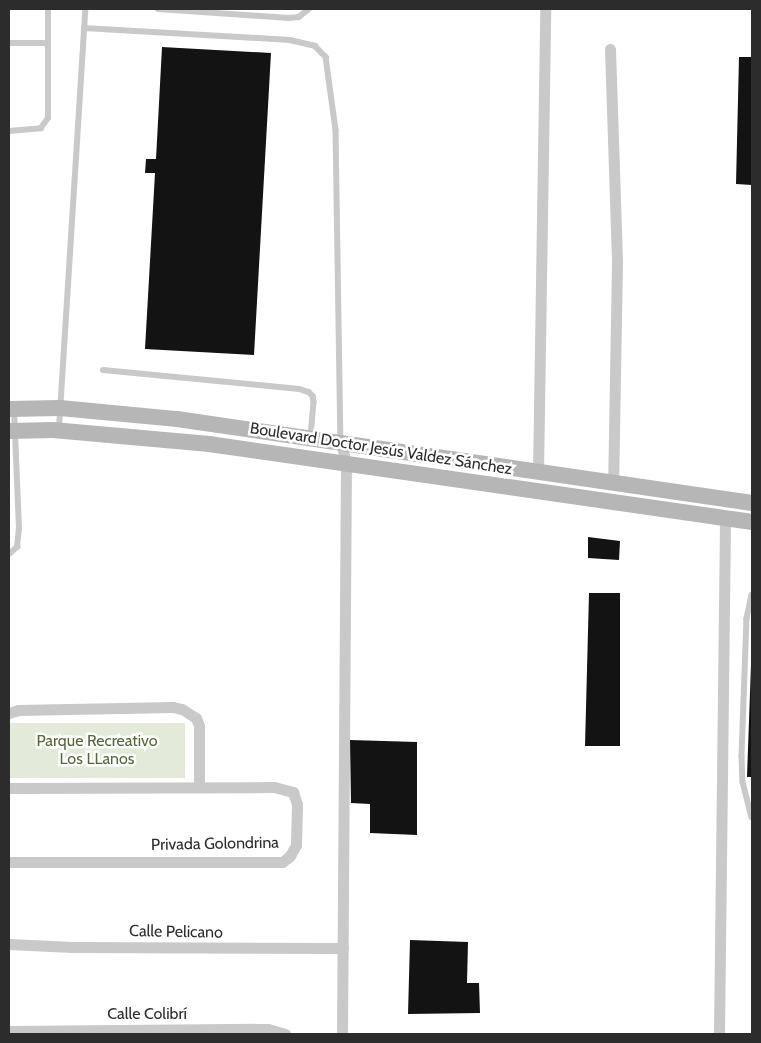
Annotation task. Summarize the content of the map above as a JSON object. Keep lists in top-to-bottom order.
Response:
{
  "streets": {
    "main road": ["Boulevard Doctor Jesús Valdez Sánchez"],
    "street": ["Privada Golondrina", "Calle Pelicano", "Calle Colibrí"]
  },
  "parks": ["Parque Recreativo Los LLanos"]
}
